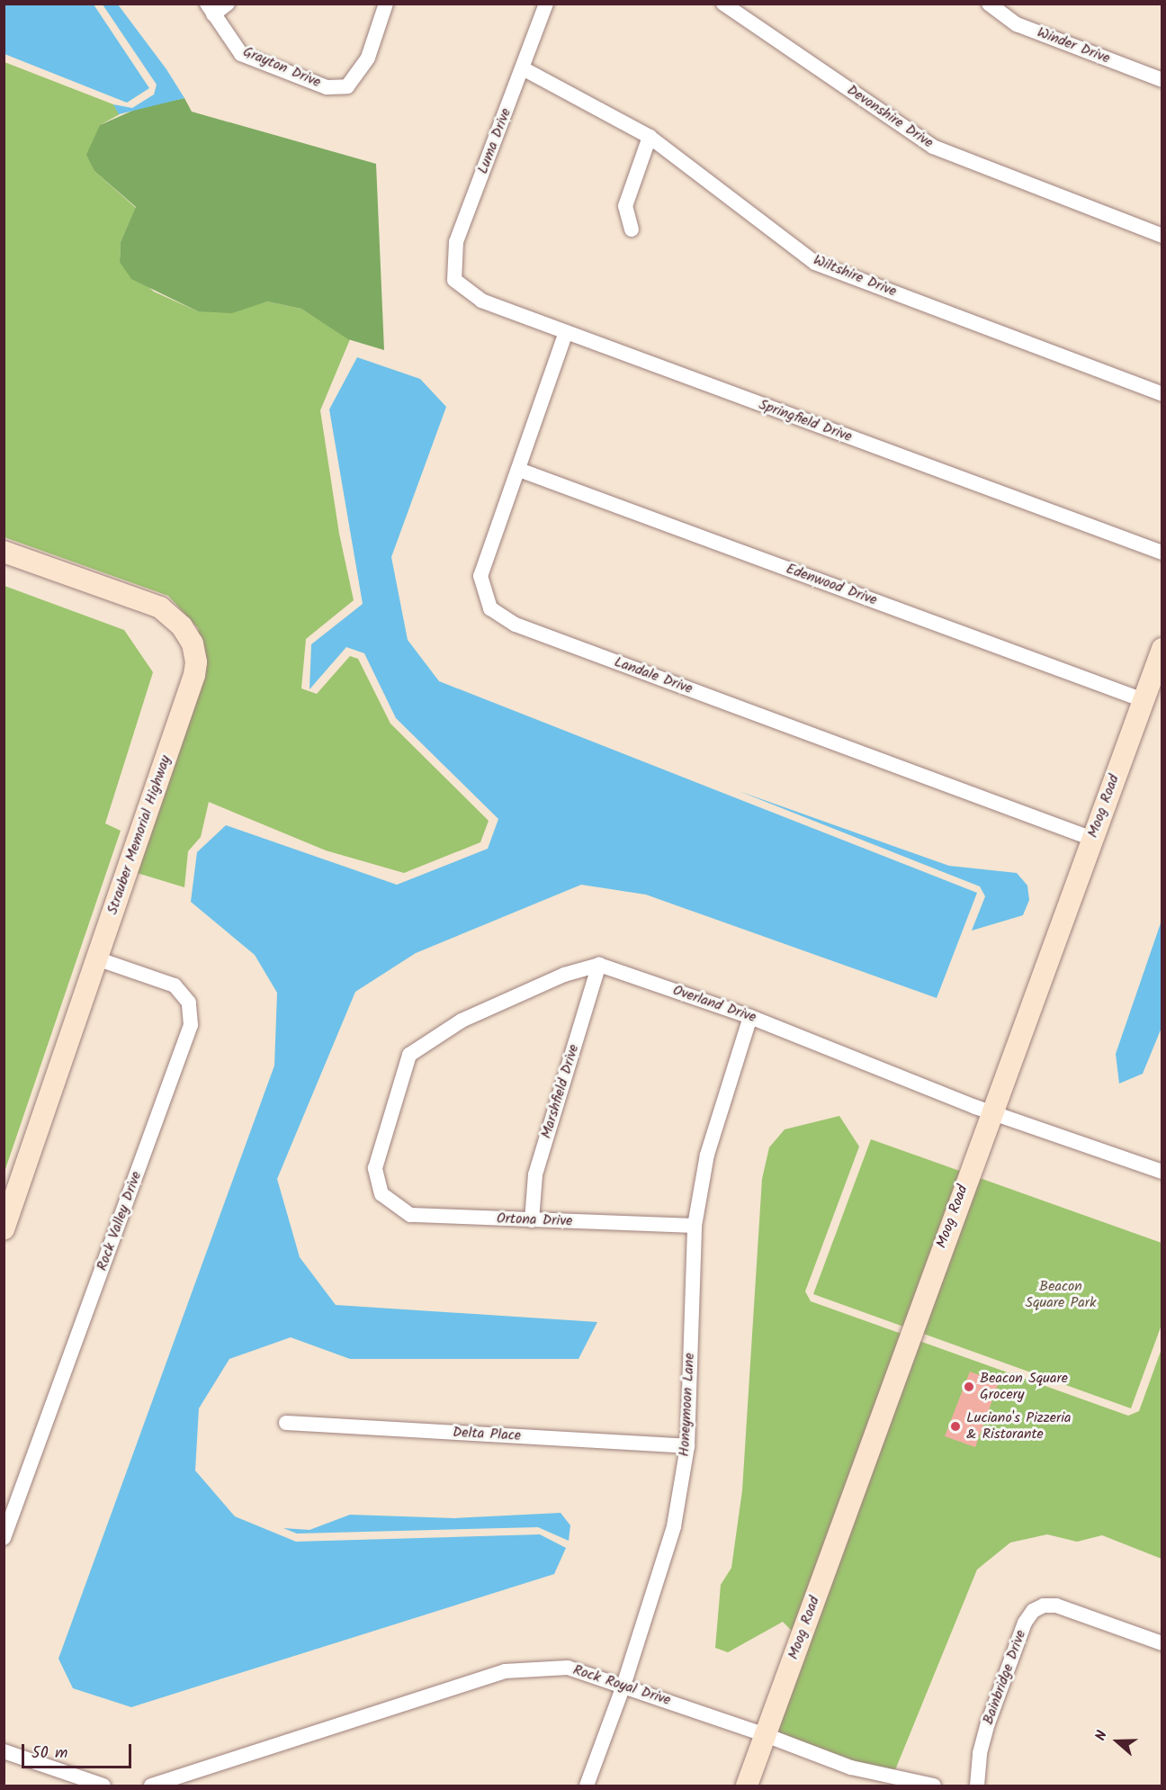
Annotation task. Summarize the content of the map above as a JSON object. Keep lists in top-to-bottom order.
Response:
{
  "streets": {
    "street": [
      "Winder Drive",
      "Grayton Drive",
      "Devonshire Drive",
      "Luma Drive",
      "Wiltshire Drive",
      "Springfield Drive",
      "Edenwood Drive",
      "Landale Drive",
      "Moog Road",
      "Strauber Memorial Highway",
      "Overland Drive",
      "Marshfield Drive",
      "Ortona Drive",
      "Rock Valley Drive",
      "Honeymoon Lane",
      "Delta Place",
      "Bainbridge Drive",
      "Rock Royal Drive"
    ]
  },
  "crossings": [
    ["Luma Drive", "Wiltshire Drive"],
    ["Luma Drive", "Springfield Drive"],
    ["Springfield Drive", "Landale Drive"],
    ["Edenwood Drive", "Landale Drive"],
    ["Edenwood Drive", "Moog Road"],
    ["Landale Drive", "Moog Road"],
    ["Moog Road", "Overland Drive"],
    ["Moog Road", "Rock Royal Drive"],
    ["Strauber Memorial Highway", "Rock Valley Drive"],
    ["Overland Drive", "Marshfield Drive"],
    ["Overland Drive", "Ortona Drive"],
    ["Overland Drive", "Honeymoon Lane"],
    ["Marshfield Drive", "Ortona Drive"],
    ["Ortona Drive", "Honeymoon Lane"],
    ["Honeymoon Lane", "Delta Place"],
    ["Honeymoon Lane", "Rock Royal Drive"]
  ],
  "parks": ["Beacon Square Park"],
  "places": ["Beacon Square Grocery", "Luciano's Pizzeria & Ristorante"],
  "scale_bar": "50 m",
  "north": "left"
}
